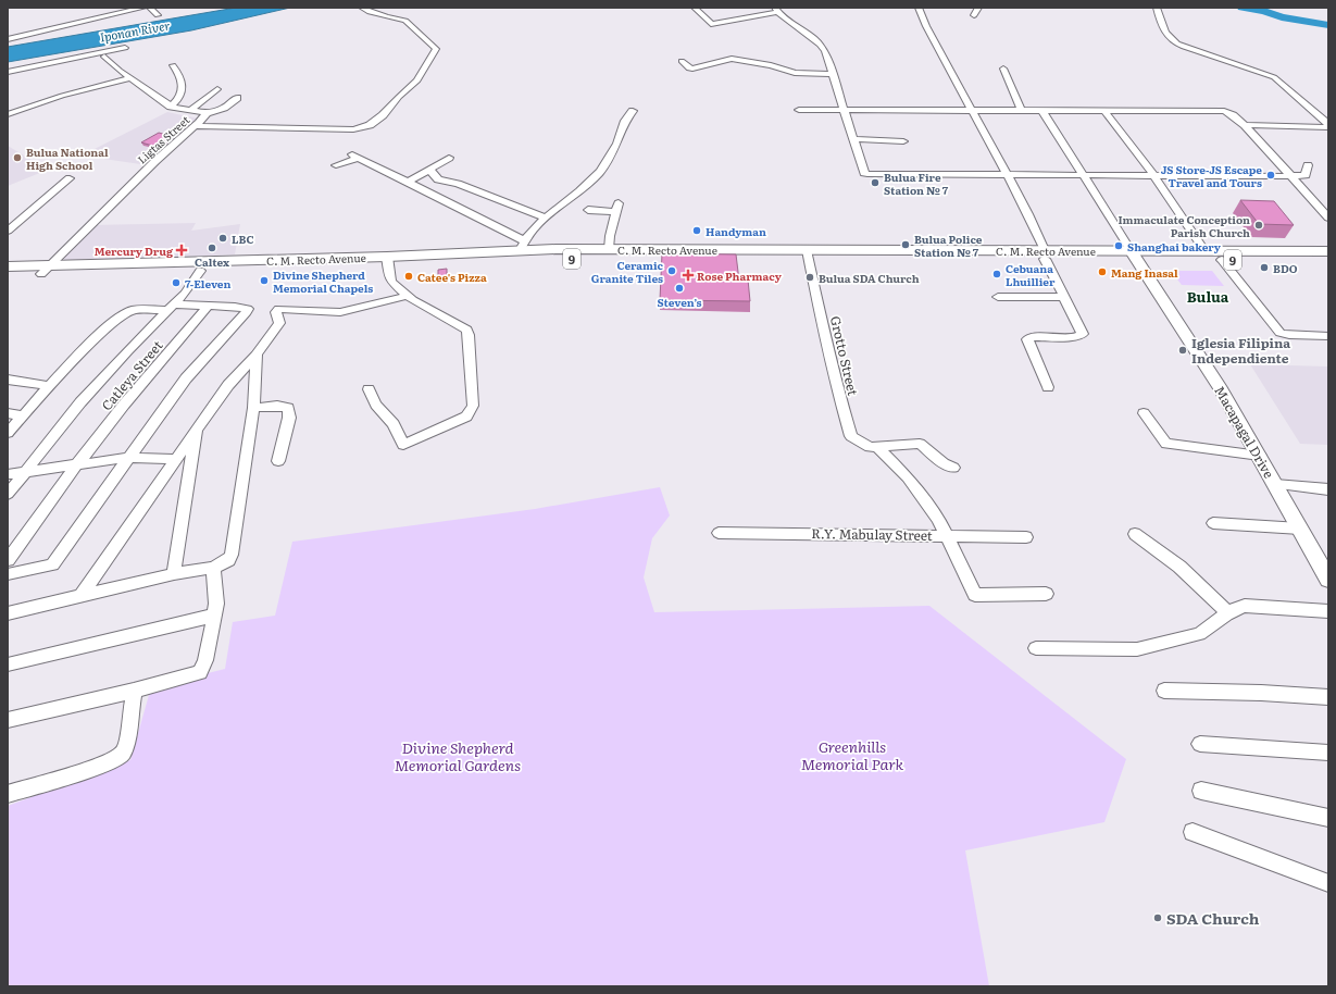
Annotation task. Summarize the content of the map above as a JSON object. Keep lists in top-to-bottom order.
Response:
{
  "streets": {
    "highway": ["C. M. Recto Avenue", "9"],
    "main road": ["Macapagal Drive"],
    "street": [
      "Ligtas Street",
      "Grotto Street",
      "Catleya Street",
      "R.Y. Mabulay Street"
    ]
  },
  "crossings": [
    ["Ligtas Street", "C. M. Recto Avenue"],
    ["C. M. Recto Avenue", "Grotto Street"],
    ["C. M. Recto Avenue", "Macapagal Drive"]
  ],
  "districts": ["Bulua"],
  "water": ["Iponan River"],
  "parks": ["Greenhills Memorial Park", "Divine Shepherd Memorial Gardens"],
  "places": {
    "other": [
      "Bulua National High School",
      "JS Store-JS Escape Travel and Tours",
      "Bulua Fire Station № 7",
      "Immaculate Conception Parish Church",
      "Handyman",
      "LBC",
      "Bulua Police Station № 7",
      "Shanghai bakery",
      "Caltex",
      "BDO",
      "Ceramic Granite Tiles",
      "Mang Inasal",
      "Cebuana Lhuillier",
      "Catee's Pizza",
      "Bulua SDA Church",
      "Divine Shepherd Memorial Chapels",
      "7-Eleven",
      "Steven’s",
      "Iglesia Filipina Independiente",
      "SDA Church"
    ],
    "health": ["Mercury Drug", "Rose Pharmacy"]
  }
}
